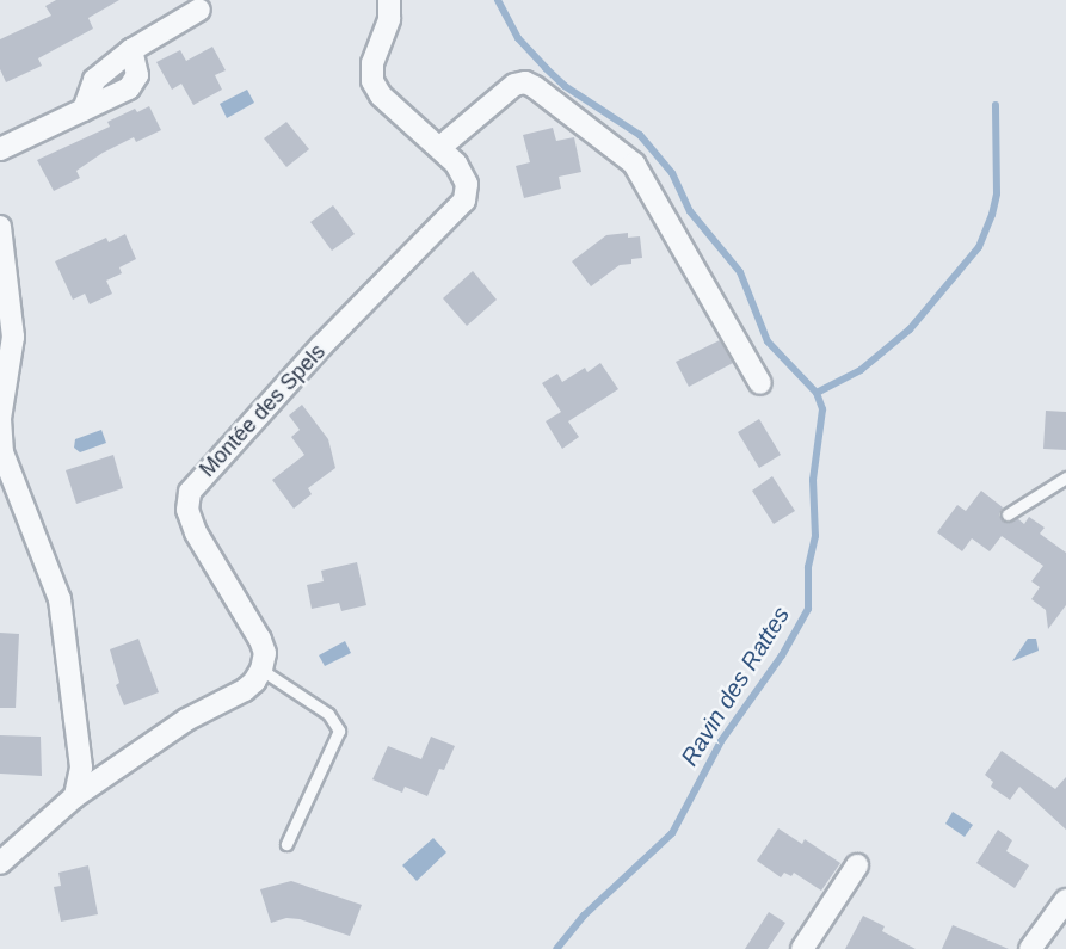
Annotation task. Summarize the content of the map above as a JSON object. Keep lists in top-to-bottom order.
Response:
{
  "streets": {
    "street": ["Montée des Spels"]
  },
  "water": ["Ravin des Rattes"]
}
